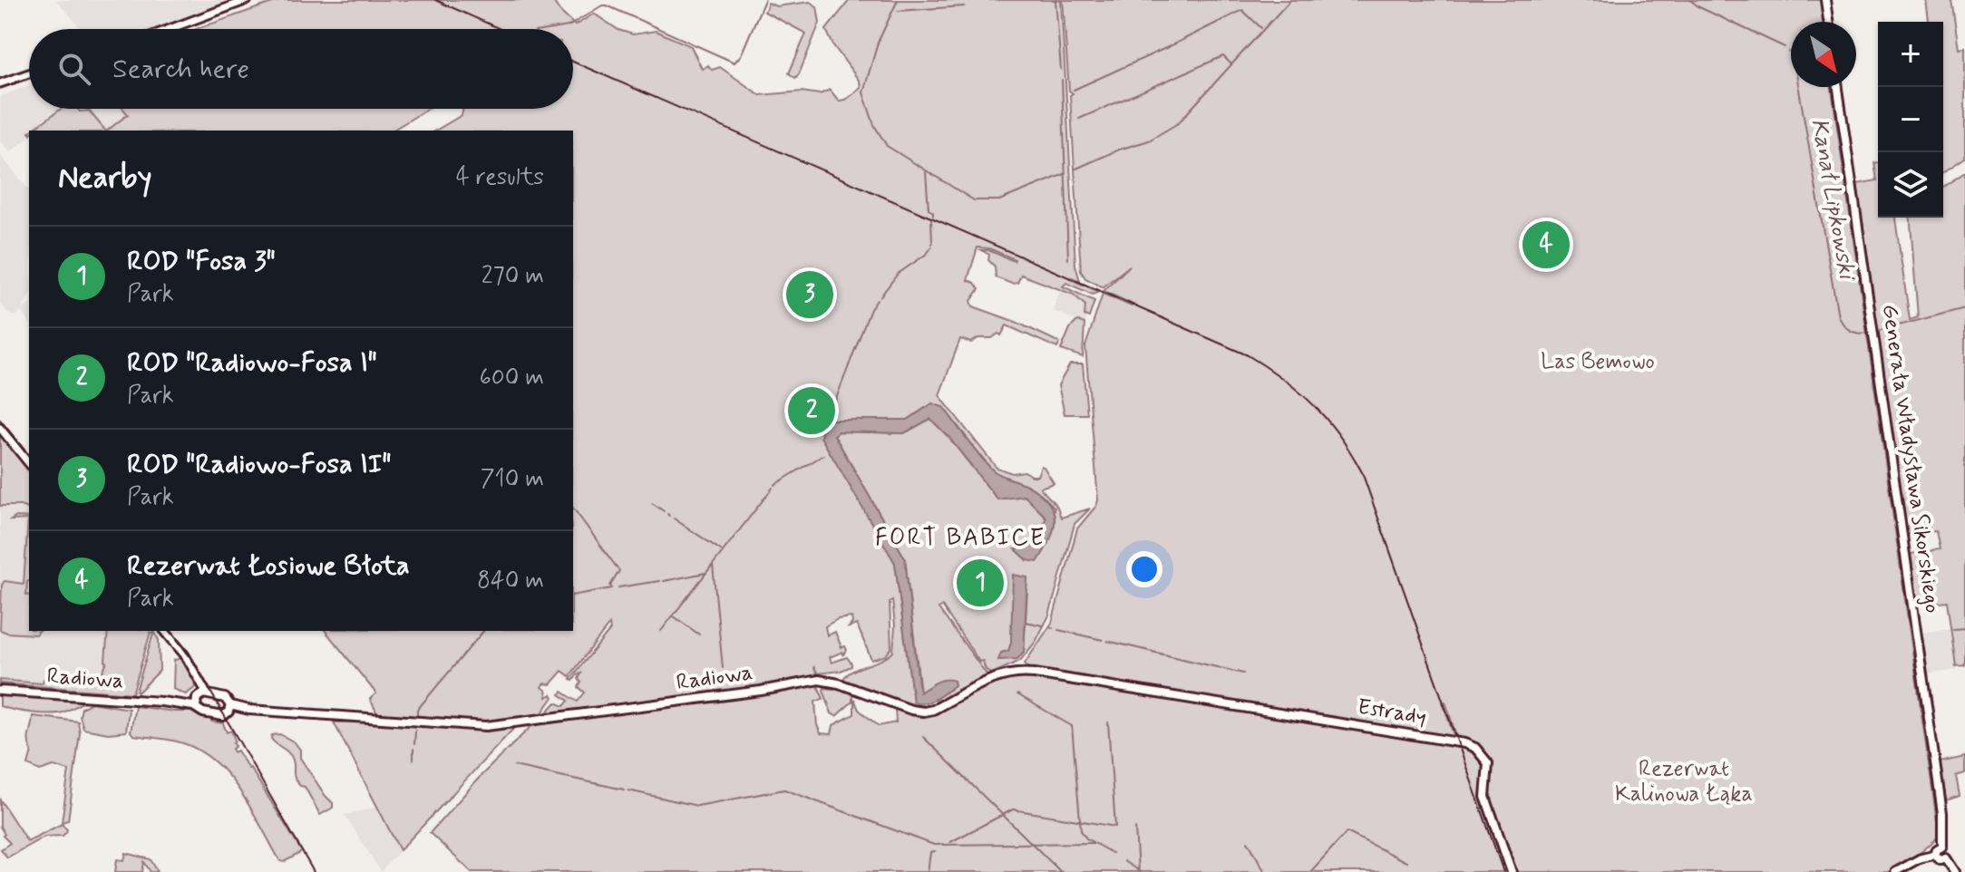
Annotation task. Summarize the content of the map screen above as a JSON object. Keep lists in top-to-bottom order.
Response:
{
  "streets": {
    "main road": ["Generała Władysława Sikorskiego", "Radiowa", "Estrady"]
  },
  "crossings": [
    ["Radiowa", "Estrady"]
  ],
  "districts": ["FORT BABICE"],
  "water": ["Kanał Lipkowski"],
  "parks": ["Las Bemowo", "Rezerwat Kalinowa Łąka"],
  "north": "bottom right",
  "page": {
    "map_buttons": ["+", "−"],
    "search": "Search here",
    "heading": ["Nearby", "4 results"],
    "pins": [
      "4",
      "3",
      "2",
      "1"
    ],
    "list": [
      {
        "mark": "1",
        "name": "ROD \"Fosa 3\"",
        "note": "Park",
        "value": "270 m"
      },
      {
        "mark": "2",
        "name": "ROD \"Radiowo-Fosa I\"",
        "note": "Park",
        "value": "600 m"
      },
      {
        "mark": "3",
        "name": "ROD \"Radiowo-Fosa II\"",
        "note": "Park",
        "value": "710 m"
      },
      {
        "mark": "4",
        "name": "Rezerwat Łosiowe Błota",
        "note": "Park",
        "value": "840 m"
      }
    ]
  }
}
